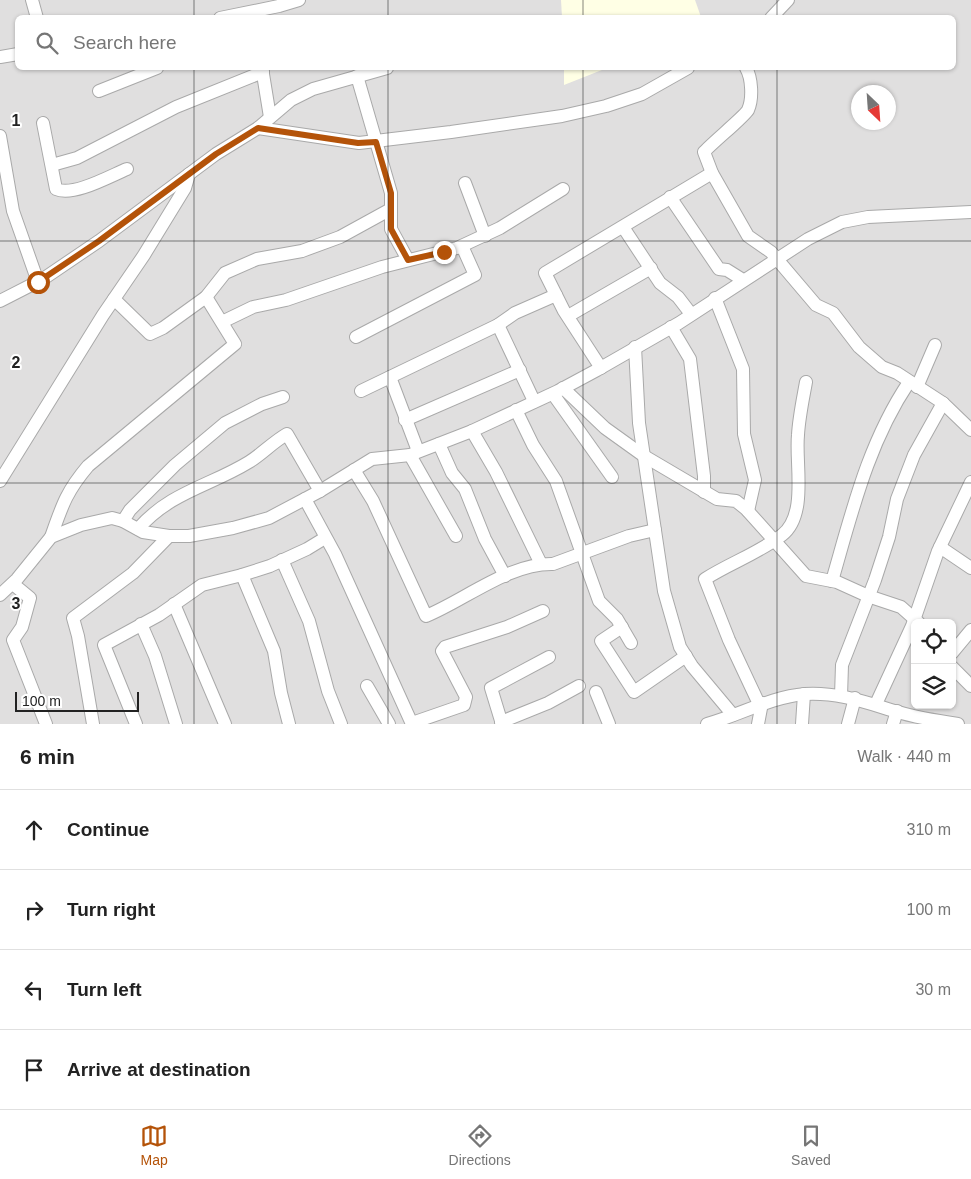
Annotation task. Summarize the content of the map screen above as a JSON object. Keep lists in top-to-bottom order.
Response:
{
  "scale_bar": "100 m",
  "north": "bottom right",
  "page": {
    "search": "Search here",
    "scale": "100 m",
    "heading": ["6 min", "Walk · 440 m"],
    "list": [
      ["Continue", "310 m"],
      ["Turn right", "100 m"],
      ["Turn left", "30 m"],
      "Arrive at destination"
    ],
    "nav": ["Map", "Directions", "Saved"]
  },
  "grid": {
    "rows": ["1", "2", "3"]
  }
}
